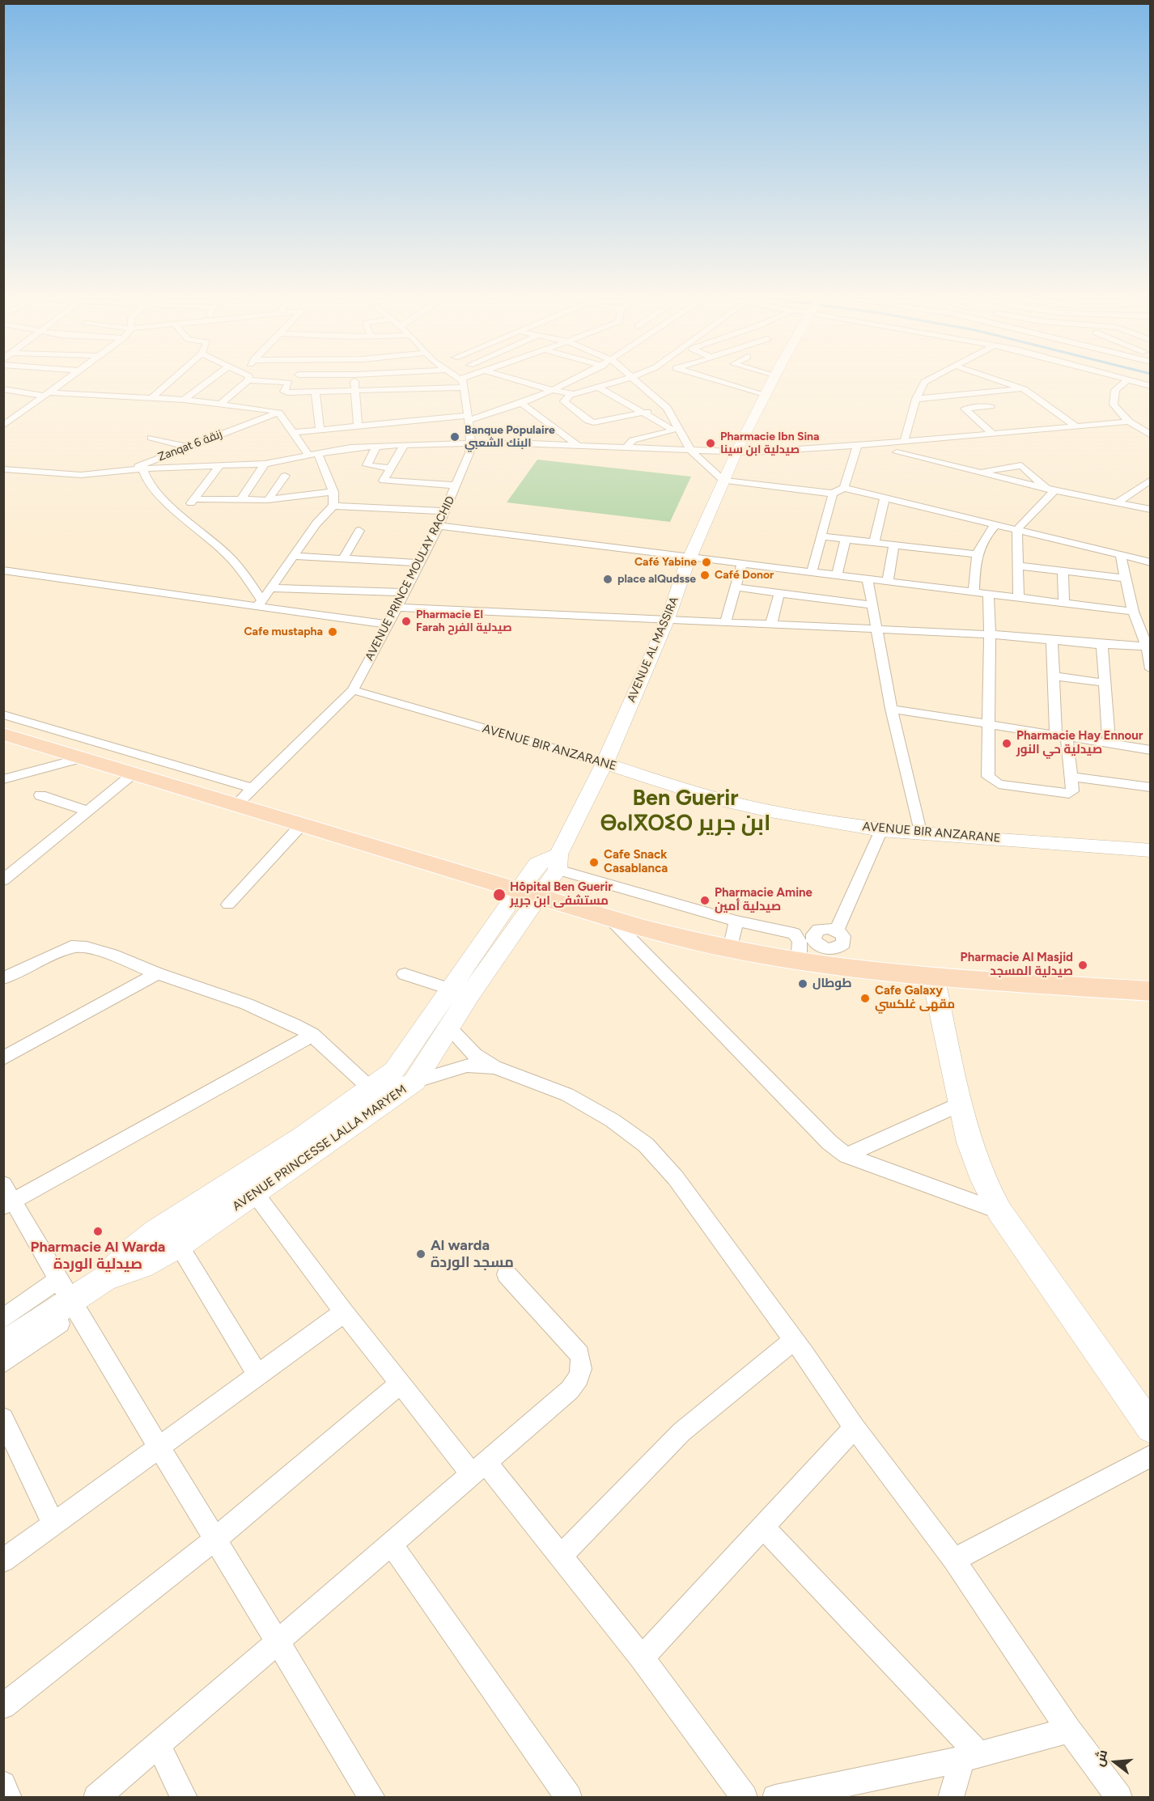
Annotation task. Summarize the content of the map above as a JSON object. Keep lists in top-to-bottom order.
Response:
{
  "streets": {
    "street": [
      "Zanqat 6 زنقة",
      "AVENUE PRINCE MOULAY RACHID",
      "AVENUE AL MASSIRA",
      "AVENUE BIR ANZARANE",
      "AVENUE PRINCESSE LALLA MARYEM"
    ]
  },
  "crossings": [
    ["AVENUE PRINCE MOULAY RACHID", "AVENUE BIR ANZARANE"],
    ["AVENUE AL MASSIRA", "AVENUE BIR ANZARANE"],
    ["AVENUE AL MASSIRA", "AVENUE PRINCESSE LALLA MARYEM"]
  ],
  "districts": ["Ben Guerir ⴱⴰⵏⴳⵔⵉⵔ ابن جرير"],
  "places": [
    "Banque Populaire البنك الشعبي",
    "Pharmacie Ibn Sina صيدلية ابن سينا",
    "Café Yabine",
    "Café Donor",
    "place alQudsse",
    "Pharmacie El Farah صيدلية الفرح",
    "Cafe mustapha",
    "Pharmacie Hay Ennour صيدلية حي النور",
    "Cafe Snack Casablanca",
    "Hôpital Ben Guerir مستشفى ابن جرير",
    "Pharmacie Amine صيدلية أمين",
    "Pharmacie Al Masjid صيدلية المسجد",
    "طوطال",
    "Cafe Galaxy مقهى غلكسي",
    "Pharmacie Al Warda صيدلية الوردة",
    "Al warda مسجد الوردة"
  ],
  "north": "left"
}
